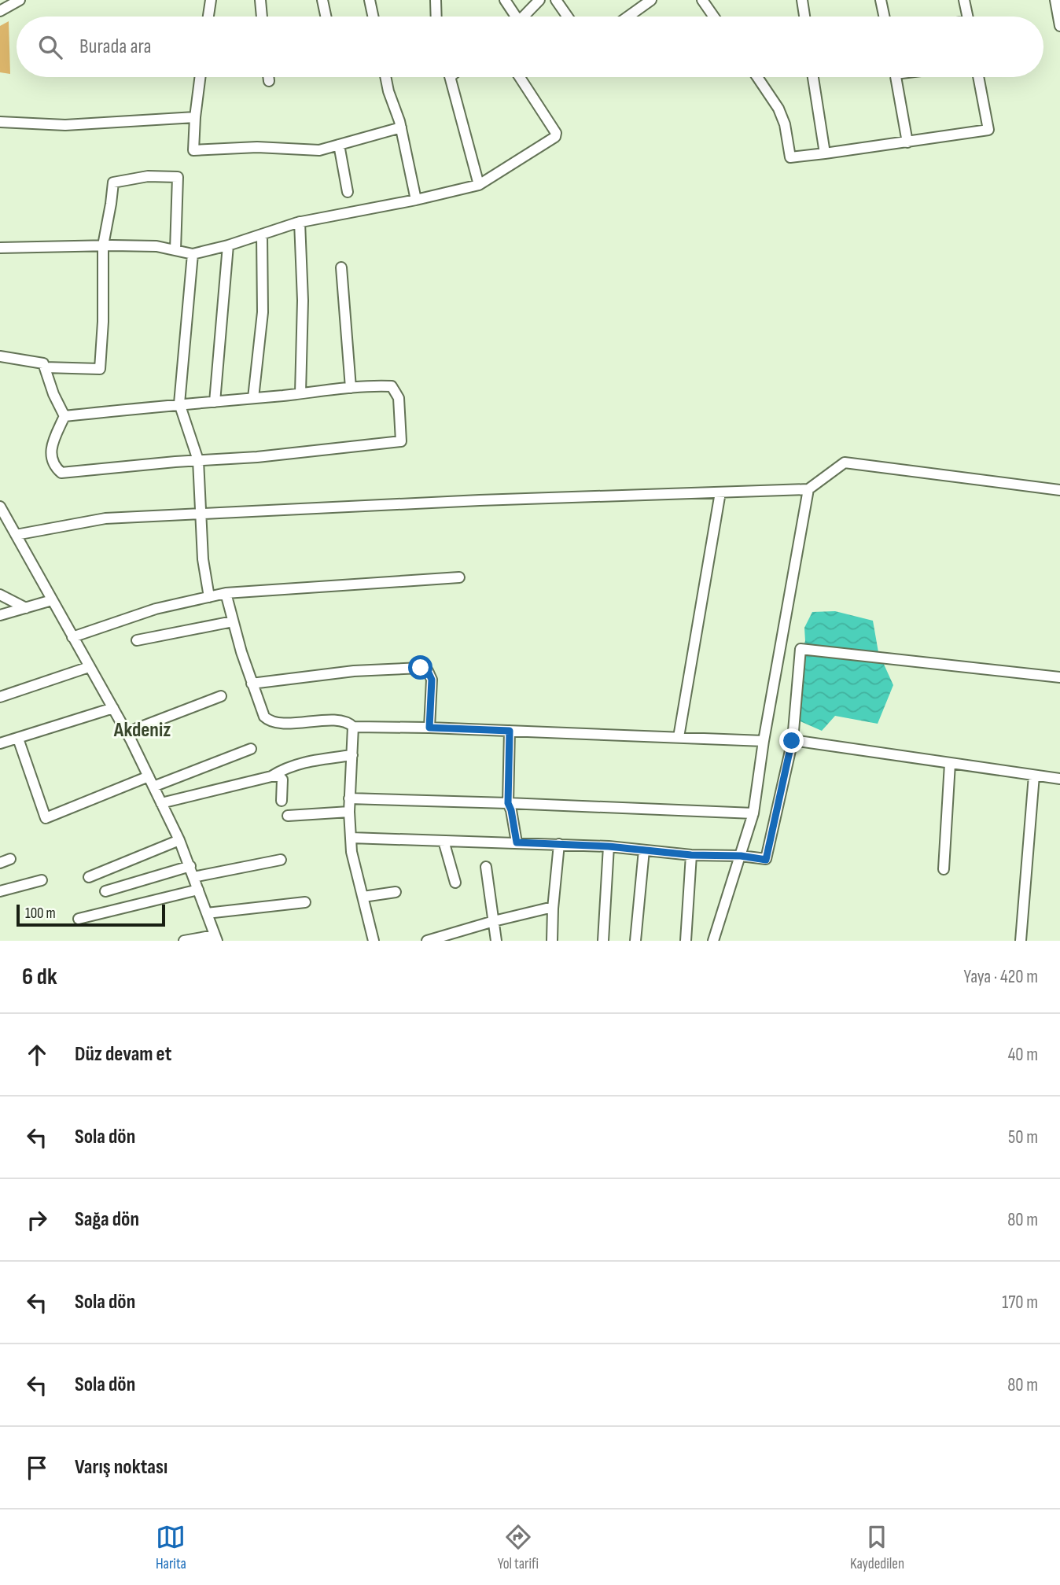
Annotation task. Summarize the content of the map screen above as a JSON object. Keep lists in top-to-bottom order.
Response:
{
  "districts": ["Akdeniz"],
  "scale_bar": "100 m",
  "page": {
    "search": "Burada ara",
    "scale": "100 m",
    "heading": ["6 dk", "Yaya · 420 m"],
    "list": [
      ["Düz devam et", "40 m"],
      ["Sola dön", "50 m"],
      ["Sağa dön", "80 m"],
      ["Sola dön", "170 m"],
      ["Sola dön", "80 m"],
      "Varış noktası"
    ],
    "nav": ["Harita", "Yol tarifi", "Kaydedilen"]
  }
}
